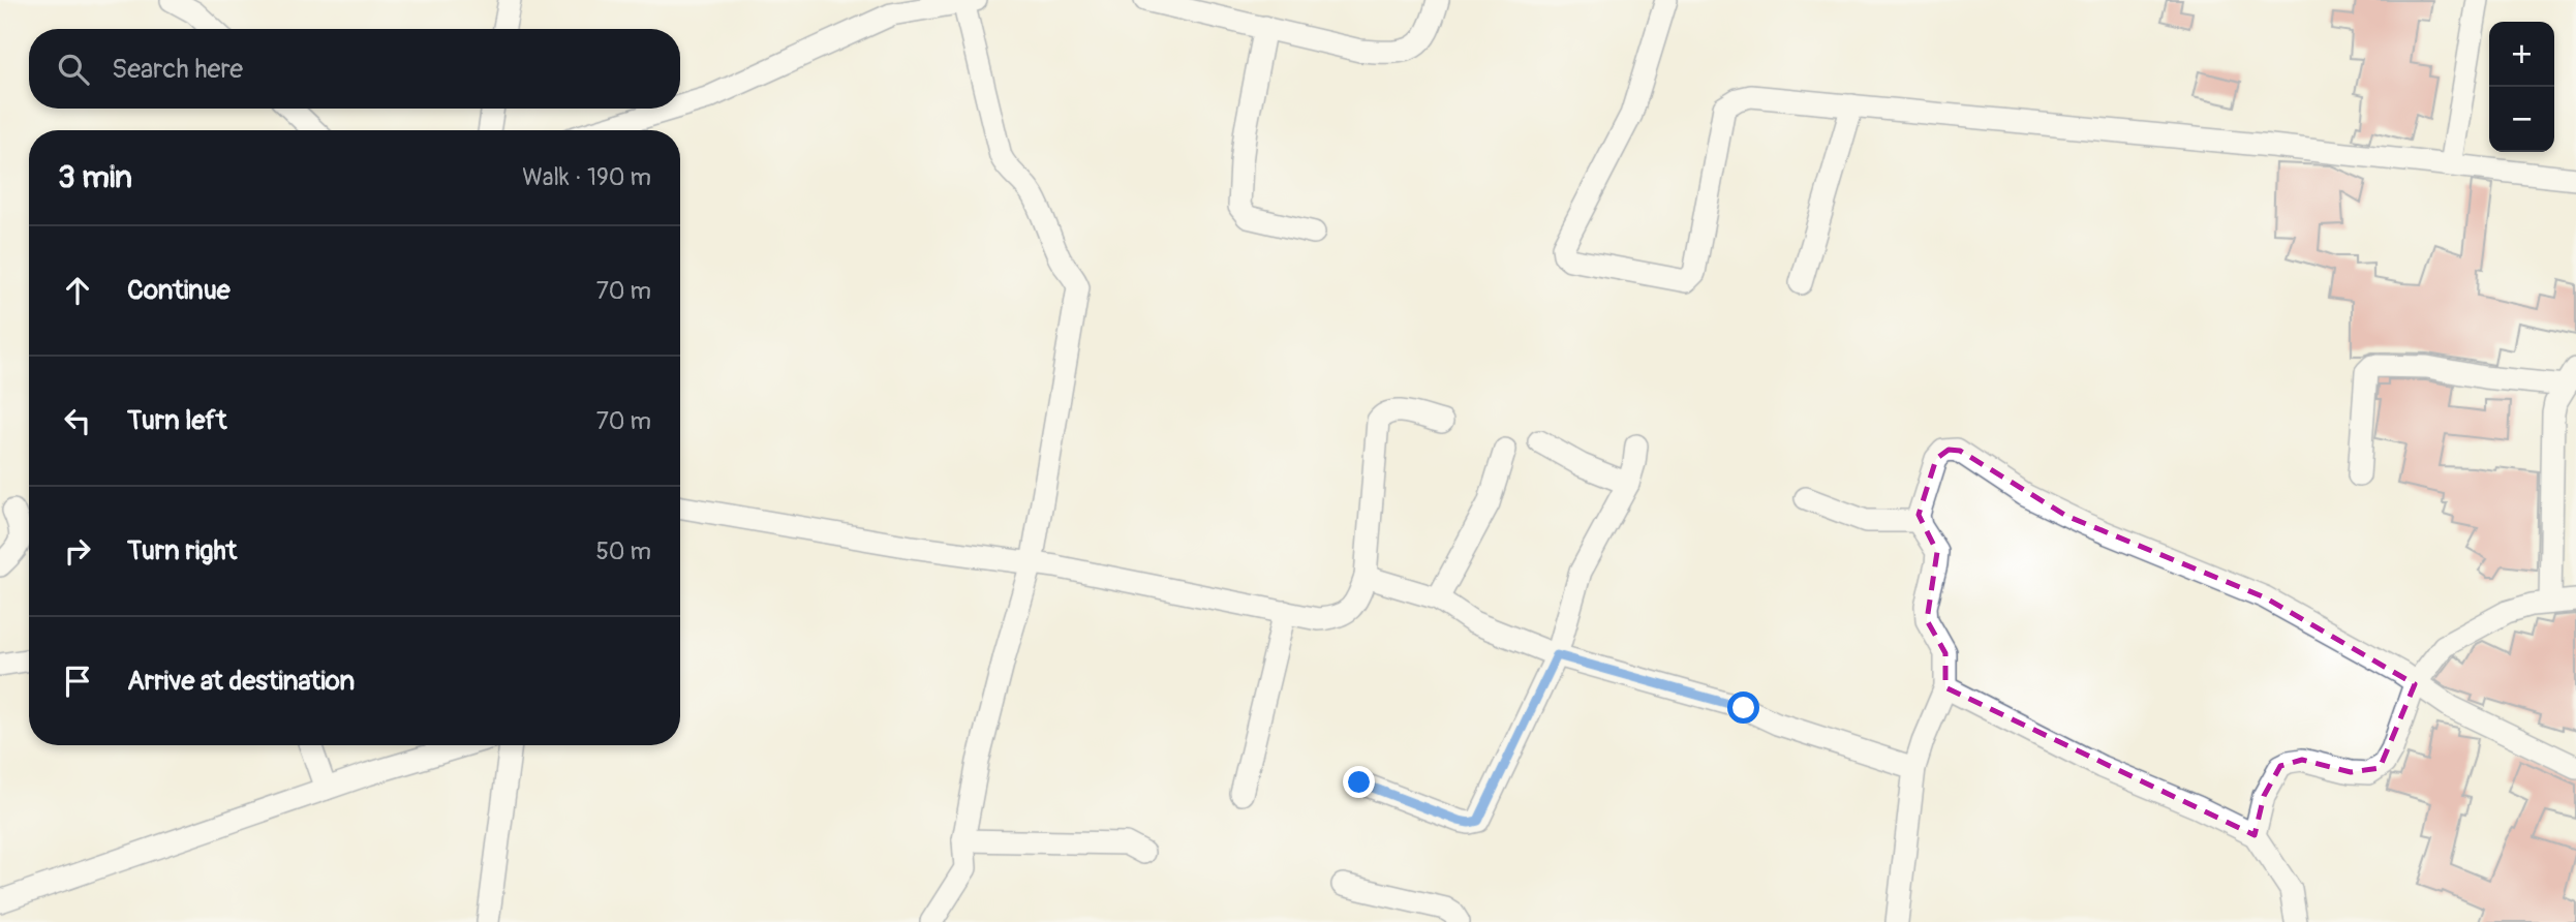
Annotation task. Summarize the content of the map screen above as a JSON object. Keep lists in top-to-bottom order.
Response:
{
  "page": {
    "map_buttons": ["+", "−"],
    "search": "Search here",
    "heading": ["3 min", "Walk · 190 m"],
    "list": [
      ["Continue", "70 m"],
      ["Turn left", "70 m"],
      ["Turn right", "50 m"],
      "Arrive at destination"
    ]
  }
}
